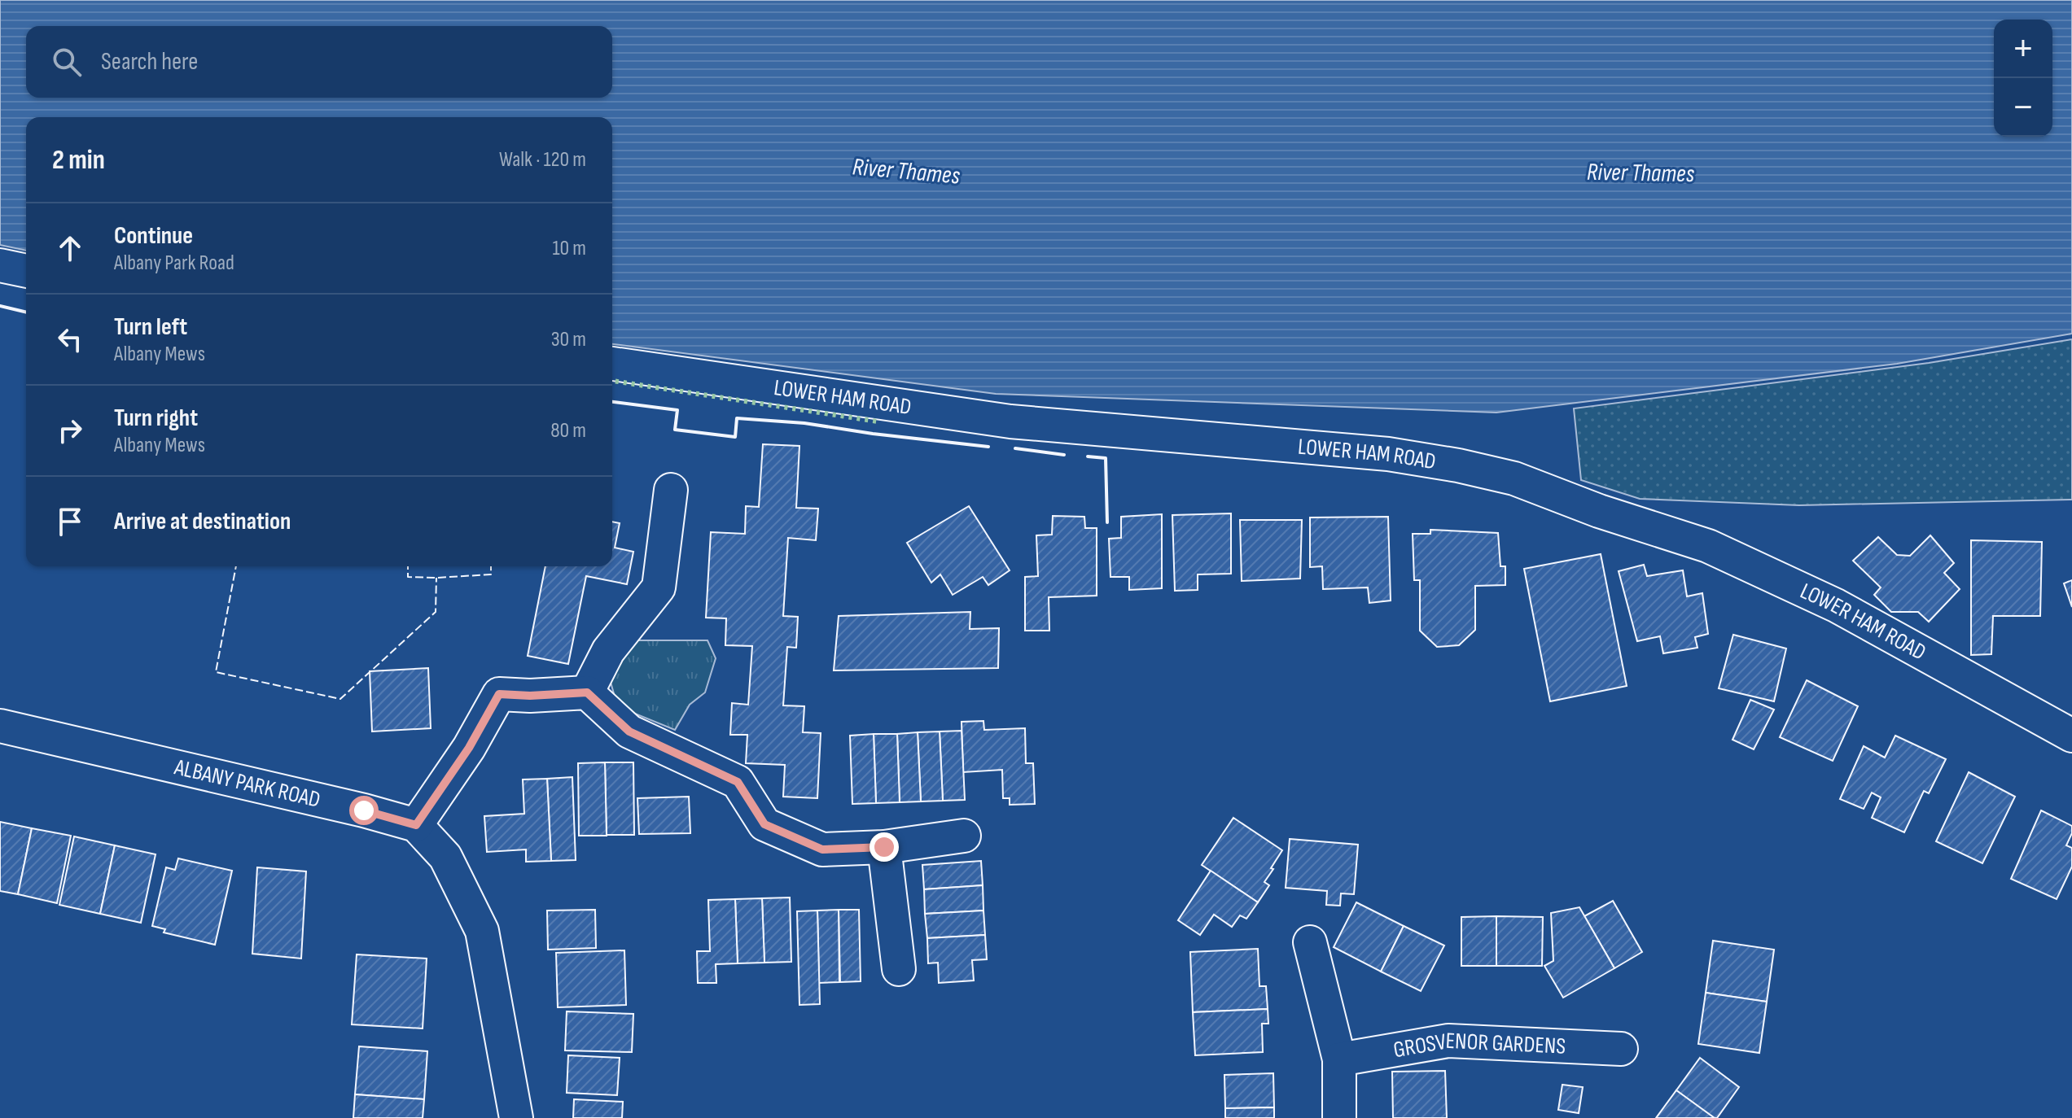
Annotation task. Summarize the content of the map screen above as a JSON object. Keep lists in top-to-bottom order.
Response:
{
  "streets": {
    "street": ["LOWER HAM ROAD", "ALBANY PARK ROAD", "GROSVENOR GARDENS"]
  },
  "water": ["River Thames"],
  "page": {
    "map_buttons": ["+", "−"],
    "search": "Search here",
    "heading": ["2 min", "Walk · 120 m"],
    "list": [
      ["Continue", "Albany Park Road", "10 m"],
      ["Turn left", "Albany Mews", "30 m"],
      ["Turn right", "Albany Mews", "80 m"],
      "Arrive at destination"
    ]
  }
}
